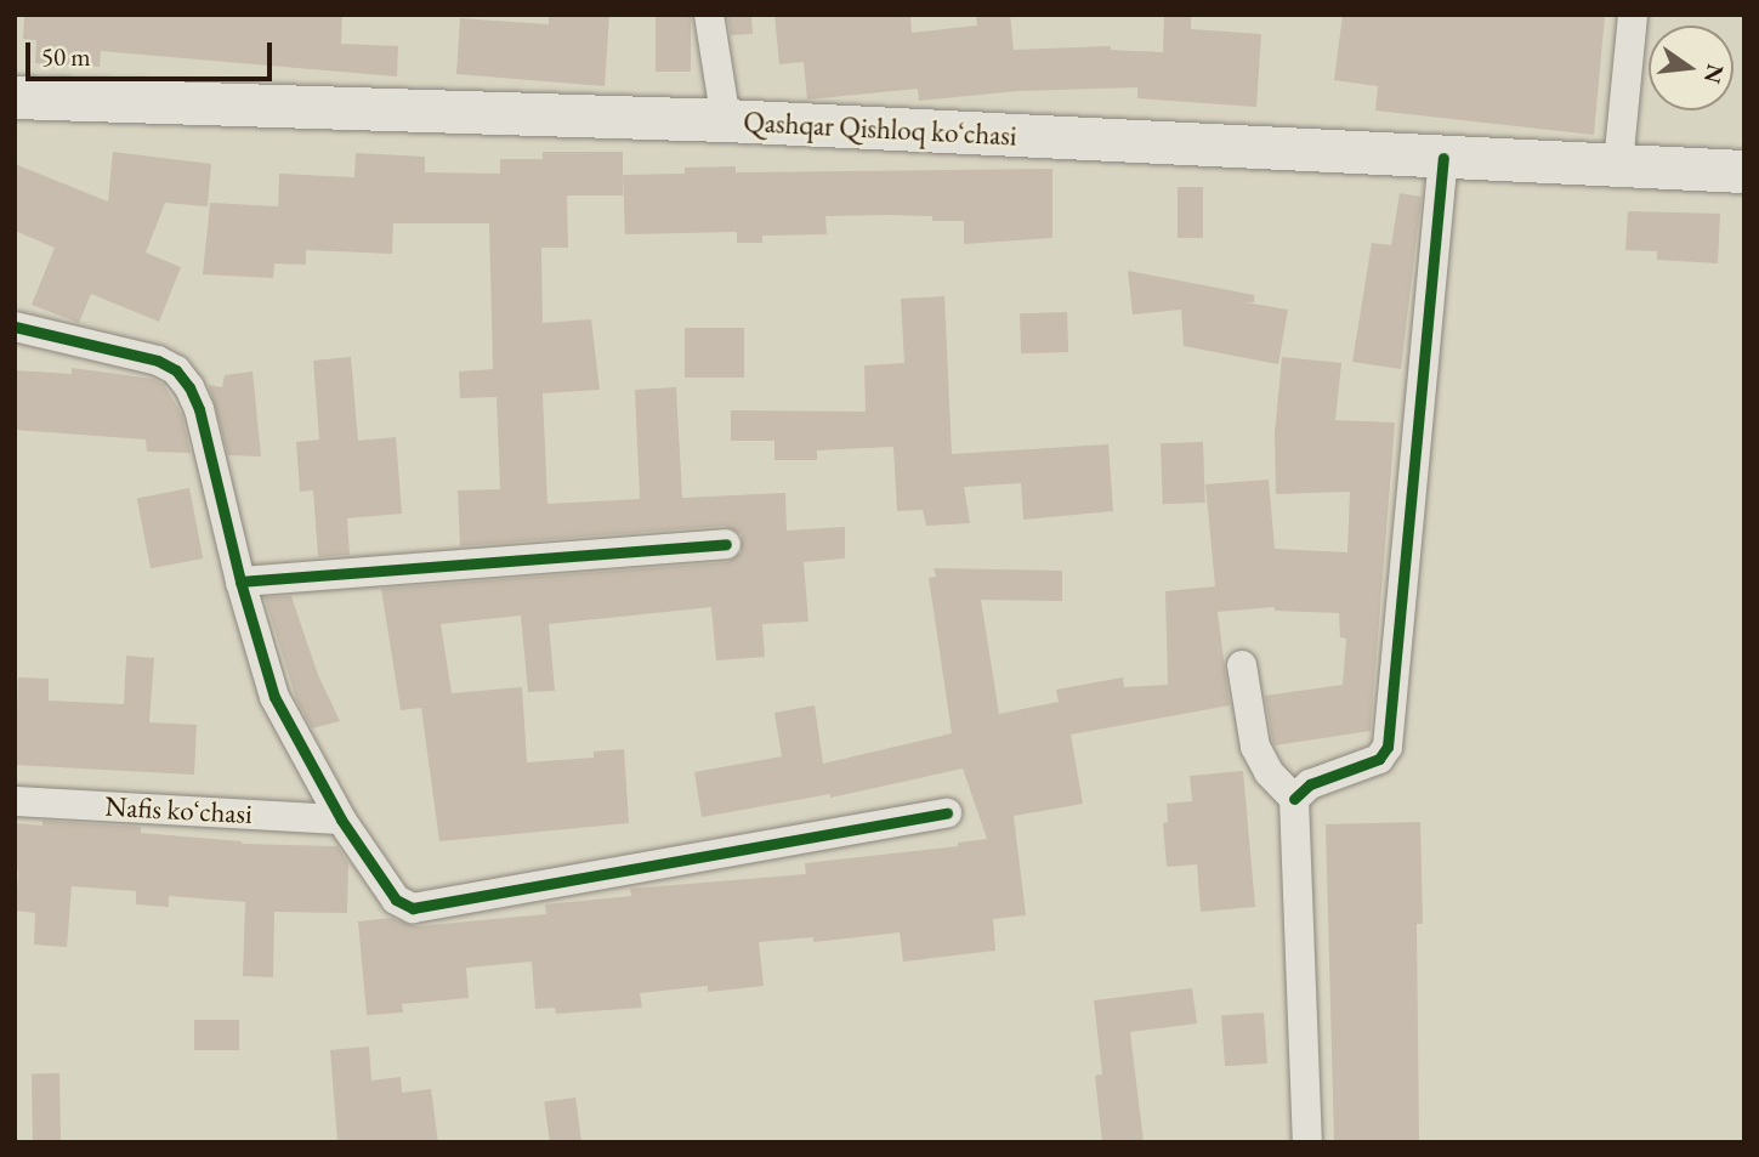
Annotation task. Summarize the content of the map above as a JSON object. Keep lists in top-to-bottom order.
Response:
{
  "streets": {
    "main road": ["Qashqar Qishloq koʻchasi"],
    "street": ["Nafis koʻchasi"]
  },
  "scale_bar": "50 m",
  "north": "right"
}
